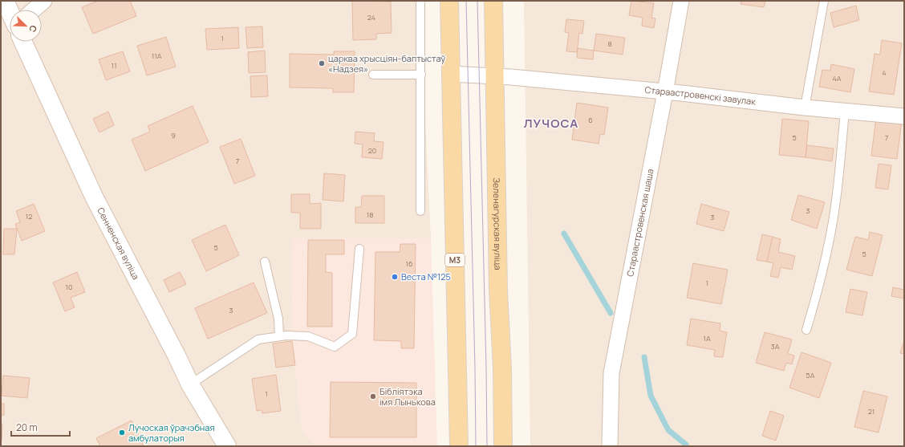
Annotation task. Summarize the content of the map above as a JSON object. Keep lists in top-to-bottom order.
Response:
{
  "streets": {
    "main road": ["Зеленагурская вуліца", "М3"],
    "street": ["Стараастровенскі завулак", "Стараастровенская шаша", "Сенненская вуліца"]
  },
  "crossings": [
    ["Стараастровенскі завулак", "Стараастровенская шаша"],
    ["Стараастровенскі завулак", "Зеленагурская вуліца"],
    ["Стараастровенскі завулак", "М3"]
  ],
  "districts": ["ЛУЧОСА"],
  "places": [
    "царква хрысціян-баптыстаў «Надзея»",
    "Веста №125",
    "Бібліятэка імя Лынькова",
    "Лучоская ўрачэбная амбулаторыя"
  ],
  "house_numbers": [
    "24",
    "1",
    "8",
    "11А",
    "11",
    "4",
    "4А",
    "6",
    "9",
    "5",
    "7",
    "20",
    "7",
    "3",
    "18",
    "12",
    "3",
    "5",
    "5",
    "16",
    "1",
    "10",
    "3",
    "1А",
    "3А",
    "5А",
    "1",
    "21"
  ],
  "scale_bar": "20 m",
  "north": "bottom right"
}
